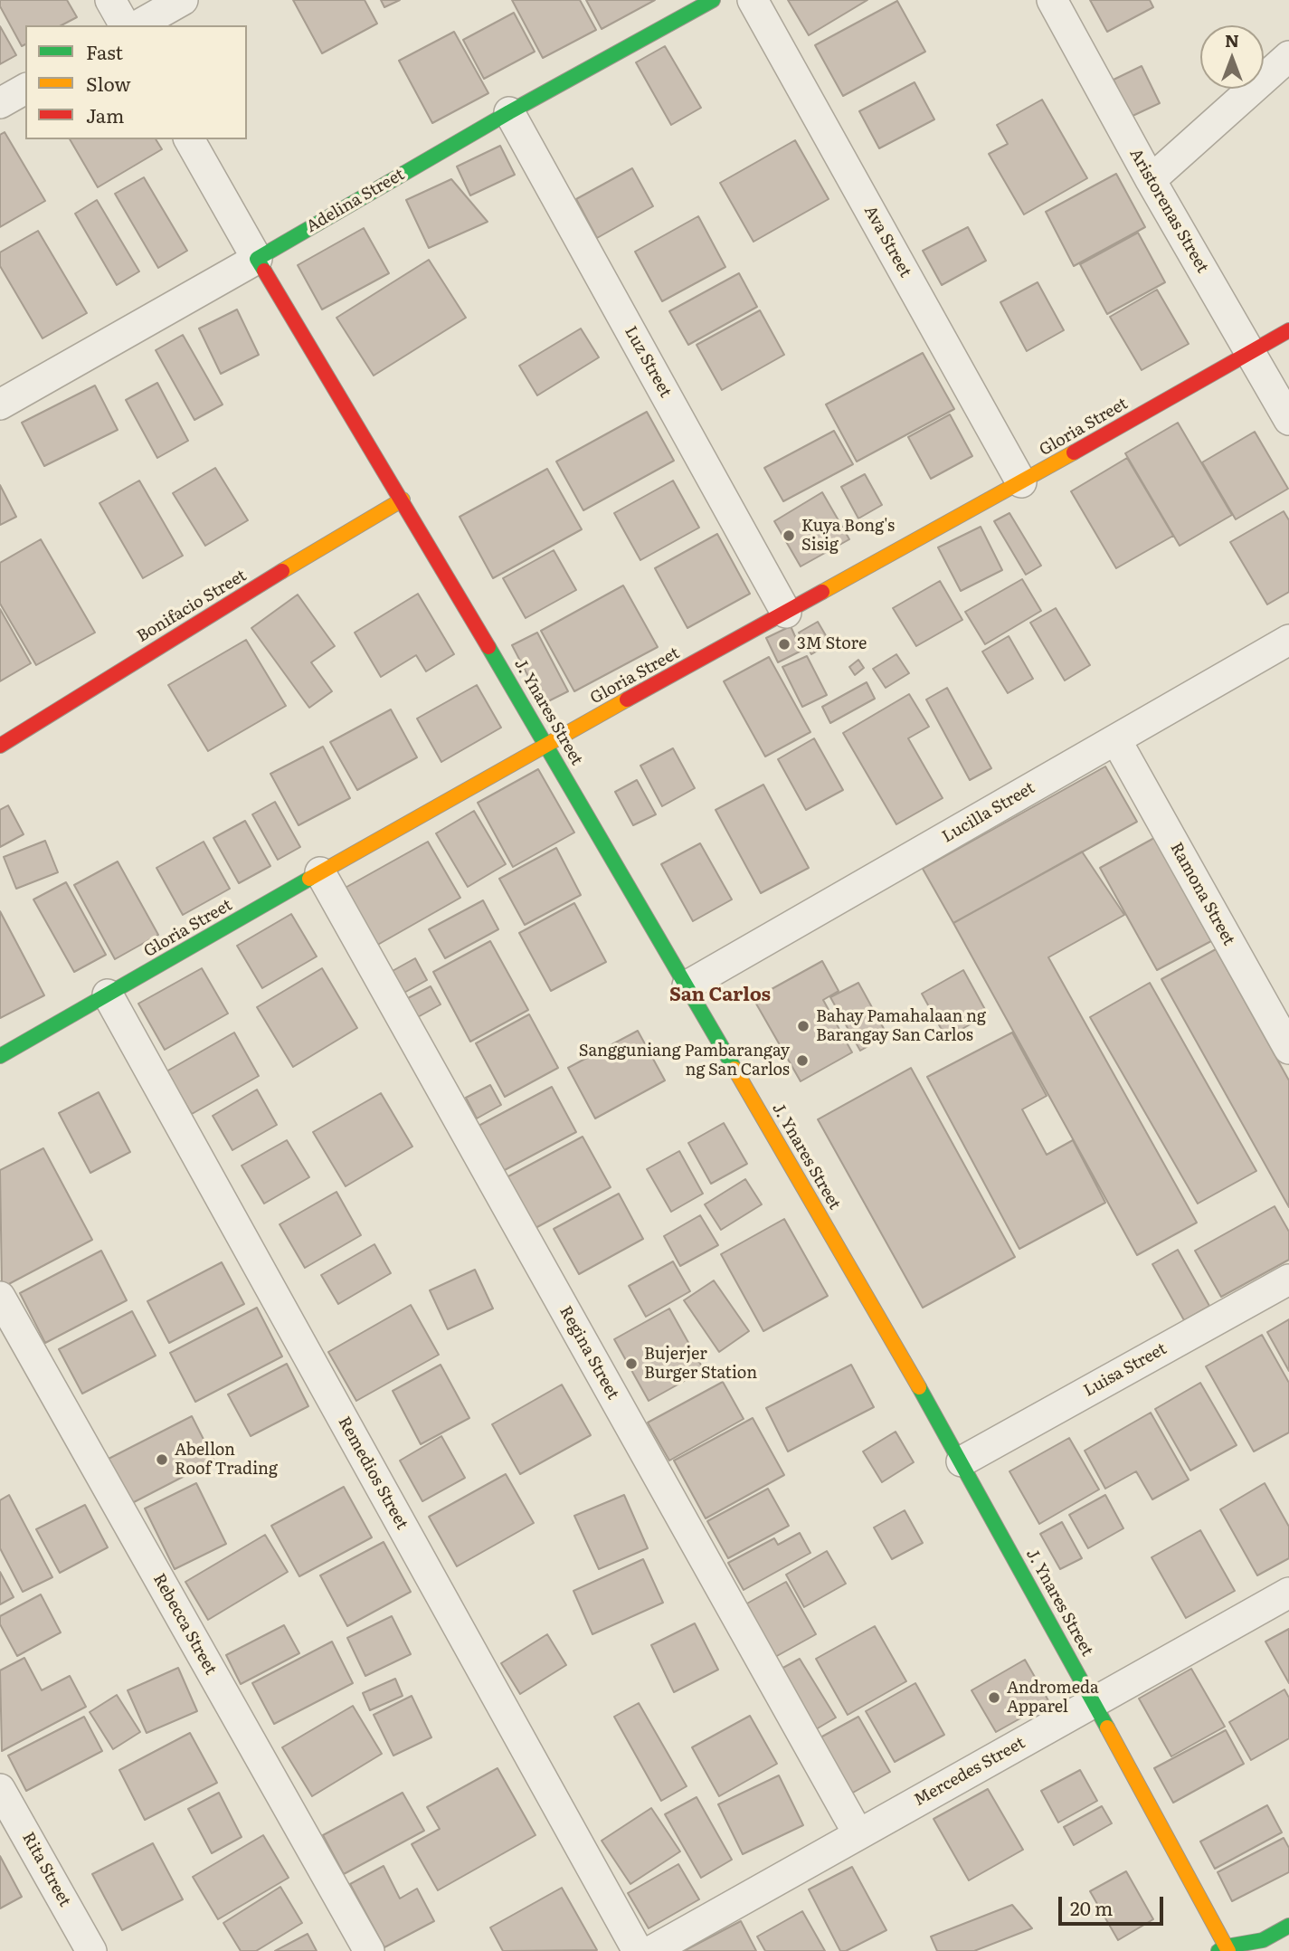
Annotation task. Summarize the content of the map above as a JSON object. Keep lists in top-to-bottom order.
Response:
{
  "streets": {
    "street": [
      "Adelina Street",
      "Aristorenas Street",
      "Ava Street",
      "Luz Street",
      "Gloria Street",
      "Bonifacio Street",
      "J. Ynares Street",
      "Lucilla Street",
      "Ramona Street",
      "Regina Street",
      "Luisa Street",
      "Remedios Street",
      "Rebecca Street",
      "Mercedes Street",
      "Rita Street"
    ]
  },
  "crossings": [
    ["Adelina Street", "Luz Street"],
    ["Adelina Street", "J. Ynares Street"],
    ["Aristorenas Street", "Gloria Street"],
    ["Ava Street", "Gloria Street"],
    ["Luz Street", "Gloria Street"],
    ["Gloria Street", "J. Ynares Street"],
    ["Gloria Street", "Regina Street"],
    ["Gloria Street", "Remedios Street"],
    ["Bonifacio Street", "J. Ynares Street"],
    ["J. Ynares Street", "Lucilla Street"],
    ["J. Ynares Street", "Luisa Street"],
    ["J. Ynares Street", "Mercedes Street"],
    ["Lucilla Street", "Ramona Street"],
    ["Regina Street", "Mercedes Street"]
  ],
  "districts": ["San Carlos"],
  "places": [
    "Kuya Bong's Sisig",
    "3M Store",
    "Bahay Pamahalaan ng Barangay San Carlos",
    "Sangguniang Pambarangay ng San Carlos",
    "Bujerjer Burger Station",
    "Abellon Roof Trading",
    "Andromeda Apparel"
  ],
  "legend": ["Fast", "Slow", "Jam"],
  "scale_bar": "20 m",
  "north": "top"
}
